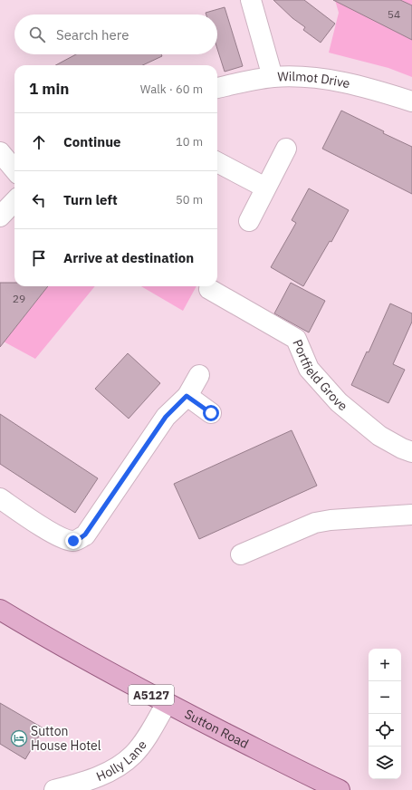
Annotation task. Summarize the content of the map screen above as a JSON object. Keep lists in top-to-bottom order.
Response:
{
  "streets": {
    "main road": ["A5127", "Sutton Road"],
    "street": ["Wilmot Drive", "Portfield Grove", "Holly Lane"]
  },
  "crossings": [
    ["Sutton Road", "Holly Lane"]
  ],
  "places": {
    "hotel": ["Sutton House Hotel"]
  },
  "house_numbers": ["54", "29"],
  "page": {
    "search": "Search here",
    "heading": ["1 min", "Walk · 60 m"],
    "list": [
      ["Continue", "10 m"],
      ["Turn left", "50 m"],
      "Arrive at destination"
    ],
    "map_buttons": ["+", "−"]
  }
}
